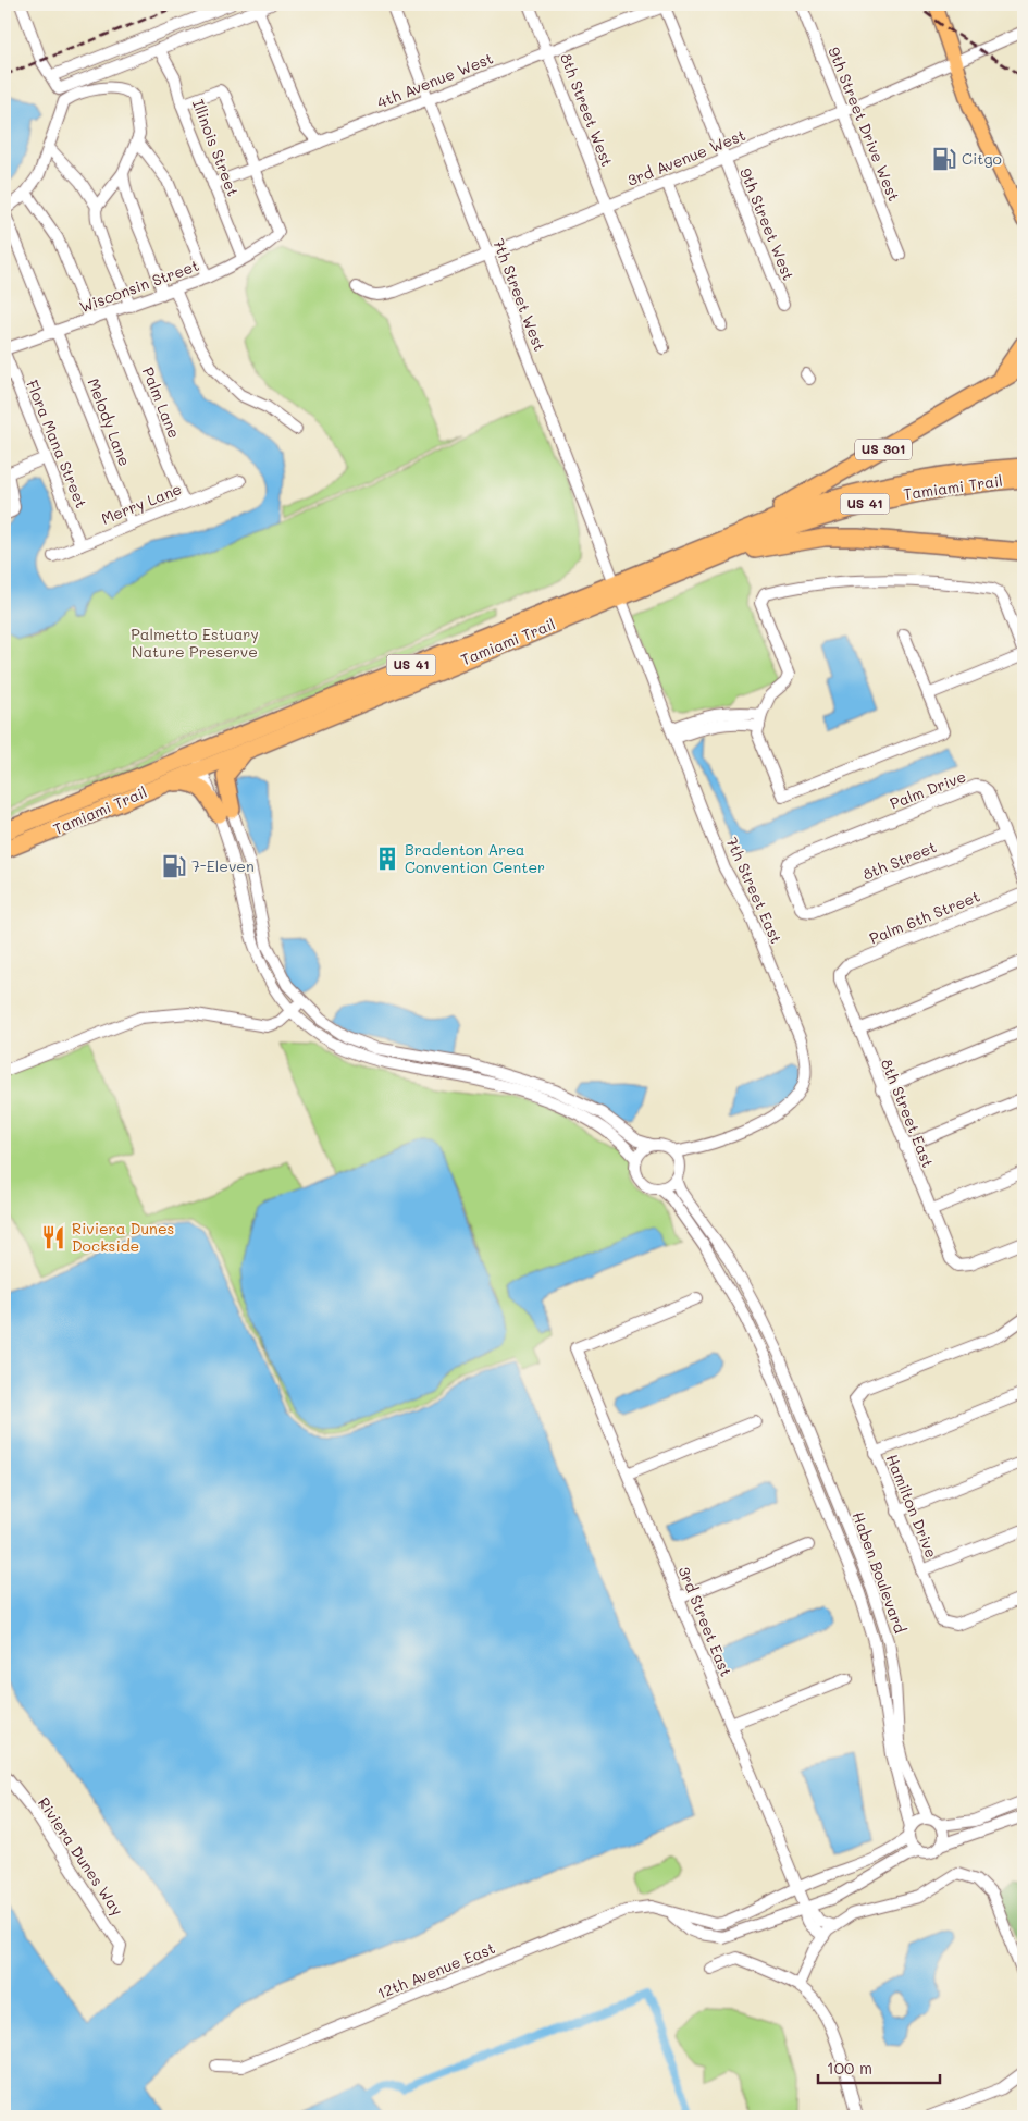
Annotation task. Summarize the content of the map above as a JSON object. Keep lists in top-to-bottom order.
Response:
{
  "streets": {
    "highway": ["US 301", "Tamiami Trail", "US 41"],
    "street": [
      "4th Avenue West",
      "8th Street West",
      "9th Street Drive West",
      "Illinois Street",
      "3rd Avenue West",
      "9th Street West",
      "Wisconsin Street",
      "7th Street West",
      "Palm Lane",
      "Melody Lane",
      "Flora Mana Street",
      "Merry Lane",
      "Palm Drive",
      "8th Street",
      "7th Street East",
      "Palm 6th Street",
      "8th Street East",
      "Hamilton Drive",
      "Haben Boulevard",
      "3rd Street East",
      "Riviera Dunes Way",
      "12th Avenue East"
    ]
  },
  "crossings": [
    ["4th Avenue West", "8th Street West"],
    ["4th Avenue West", "Illinois Street"],
    ["4th Avenue West", "9th Street West"],
    ["4th Avenue West", "Wisconsin Street"],
    ["4th Avenue West", "7th Street West"],
    ["8th Street West", "3rd Avenue West"],
    ["9th Street Drive West", "3rd Avenue West"],
    ["Illinois Street", "Wisconsin Street"],
    ["3rd Avenue West", "9th Street West"],
    ["3rd Avenue West", "7th Street West"],
    ["Wisconsin Street", "Palm Lane"],
    ["Wisconsin Street", "Melody Lane"],
    ["Wisconsin Street", "Flora Mana Street"],
    ["7th Street West", "Tamiami Trail"],
    ["7th Street West", "7th Street East"],
    ["Palm Lane", "Merry Lane"],
    ["Melody Lane", "Merry Lane"],
    ["Flora Mana Street", "Merry Lane"],
    ["US 301", "Tamiami Trail"],
    ["Tamiami Trail", "7th Street East"],
    ["Palm Drive", "8th Street"],
    ["7th Street East", "Haben Boulevard"],
    ["Palm 6th Street", "8th Street East"],
    ["Haben Boulevard", "12th Avenue East"],
    ["3rd Street East", "12th Avenue East"]
  ],
  "parks": ["Palmetto Estuary Nature Preserve"],
  "places": {
    "fuel station": ["Citgo", "7-Eleven"],
    "building": ["Bradenton Area Convention Center"],
    "restaurant": ["Riviera Dunes Dockside"]
  },
  "scale_bar": "100 m"
}
